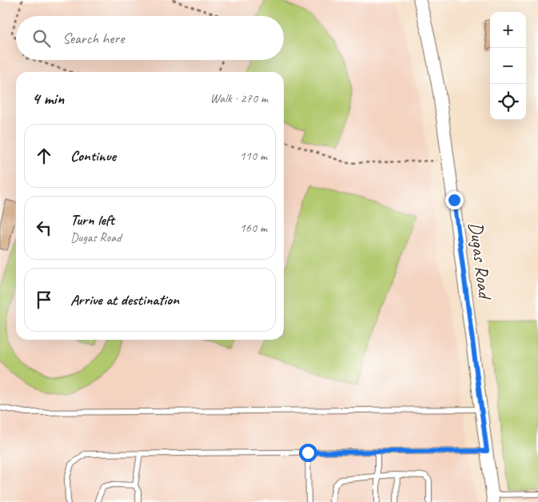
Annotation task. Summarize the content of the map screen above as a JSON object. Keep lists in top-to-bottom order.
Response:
{
  "streets": {
    "street": ["Dugas Road"]
  },
  "page": {
    "map_buttons": ["+", "−"],
    "search": "Search here",
    "heading": ["4 min", "Walk · 270 m"],
    "list": [
      ["Continue", "110 m"],
      ["Turn left", "Dugas Road", "160 m"],
      "Arrive at destination"
    ]
  }
}
